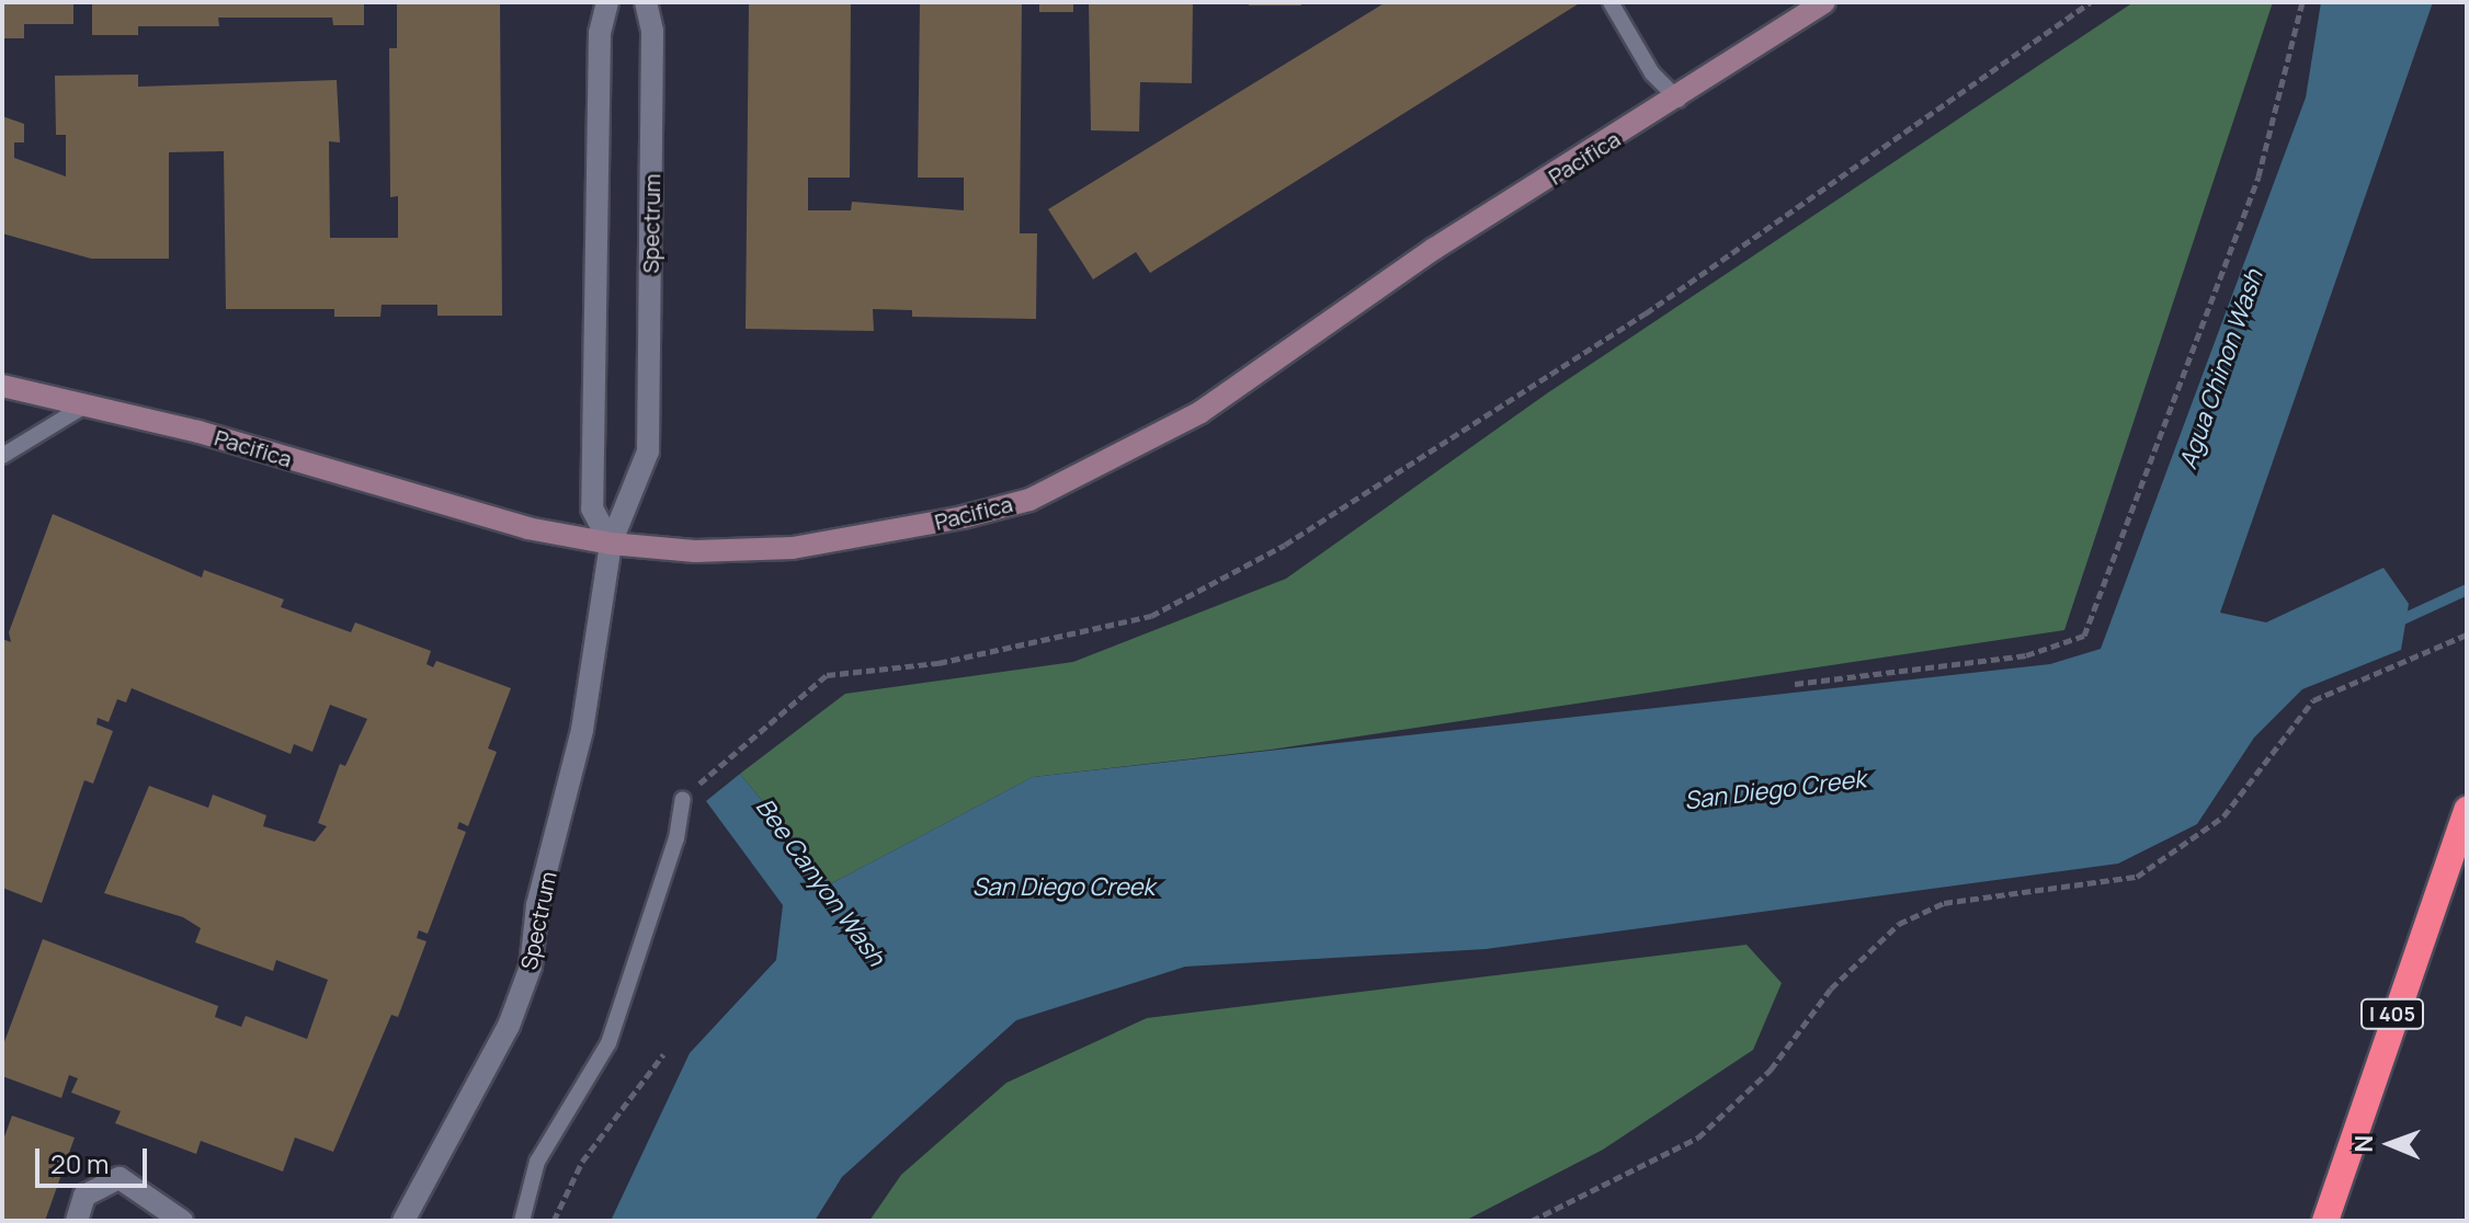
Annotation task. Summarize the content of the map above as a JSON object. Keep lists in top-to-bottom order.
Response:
{
  "streets": {
    "highway": ["I 405"],
    "street": ["Pacifica", "Spectrum"]
  },
  "crossings": [
    ["Pacifica", "Spectrum"]
  ],
  "water": ["Agua Chinon Wash", "San Diego Creek", "Bee Canyon Wash"],
  "scale_bar": "20 m",
  "north": "left"
}
